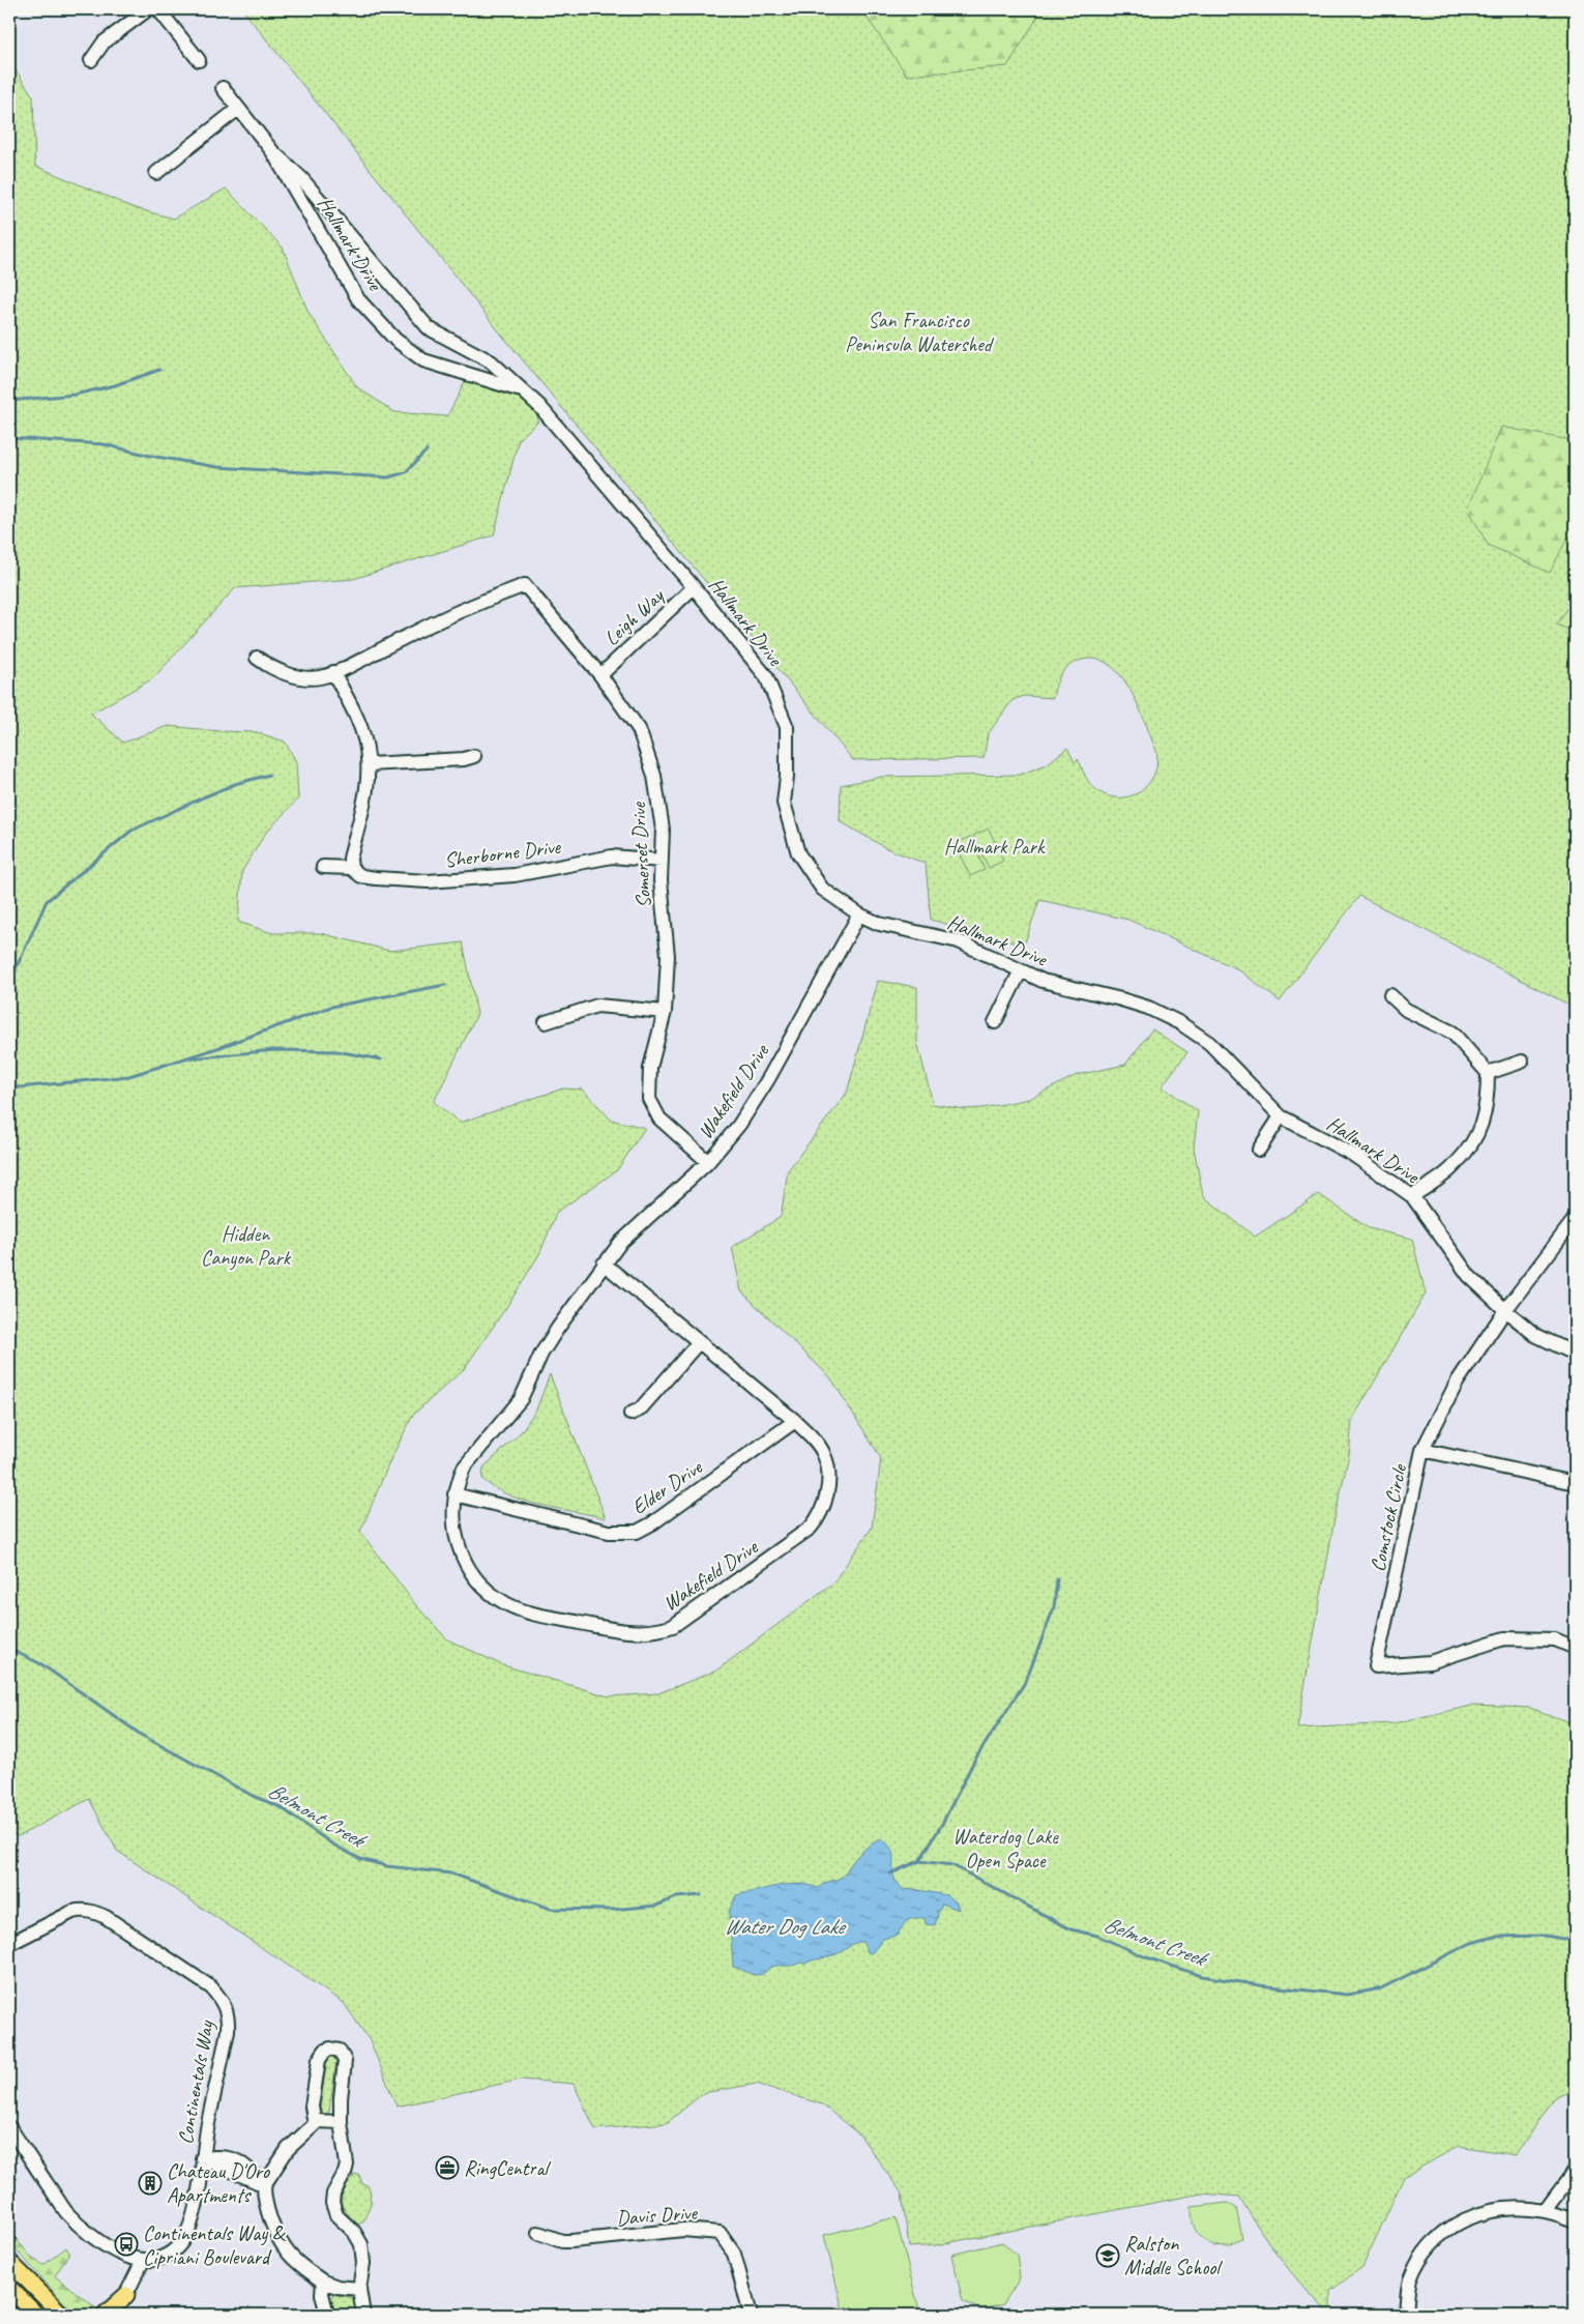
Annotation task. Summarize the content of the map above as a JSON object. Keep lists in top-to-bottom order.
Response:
{
  "streets": {
    "street": [
      "Hallmark Drive",
      "Leigh Way",
      "Sherborne Drive",
      "Somerset Drive",
      "Wakefield Drive",
      "Elder Drive",
      "Comstock Circle",
      "Continentals Way",
      "Davis Drive"
    ]
  },
  "crossings": [
    ["Hallmark Drive", "Leigh Way"],
    ["Hallmark Drive", "Wakefield Drive"],
    ["Hallmark Drive", "Comstock Circle"],
    ["Leigh Way", "Somerset Drive"],
    ["Sherborne Drive", "Somerset Drive"],
    ["Somerset Drive", "Wakefield Drive"],
    ["Wakefield Drive", "Elder Drive"]
  ],
  "water": ["Belmont Creek", "Water Dog Lake"],
  "parks": [
    "San Francisco Peninsula Watershed",
    "Hallmark Park",
    "Hidden Canyon Park",
    "Waterdog Lake Open Space"
  ],
  "places": {
    "office": ["RingCentral"],
    "building": ["Chateau D'Oro Apartments"],
    "bus stop": ["Continentals Way & Cipriani Boulevard"],
    "school or university": ["Ralston Middle School"]
  }
}
